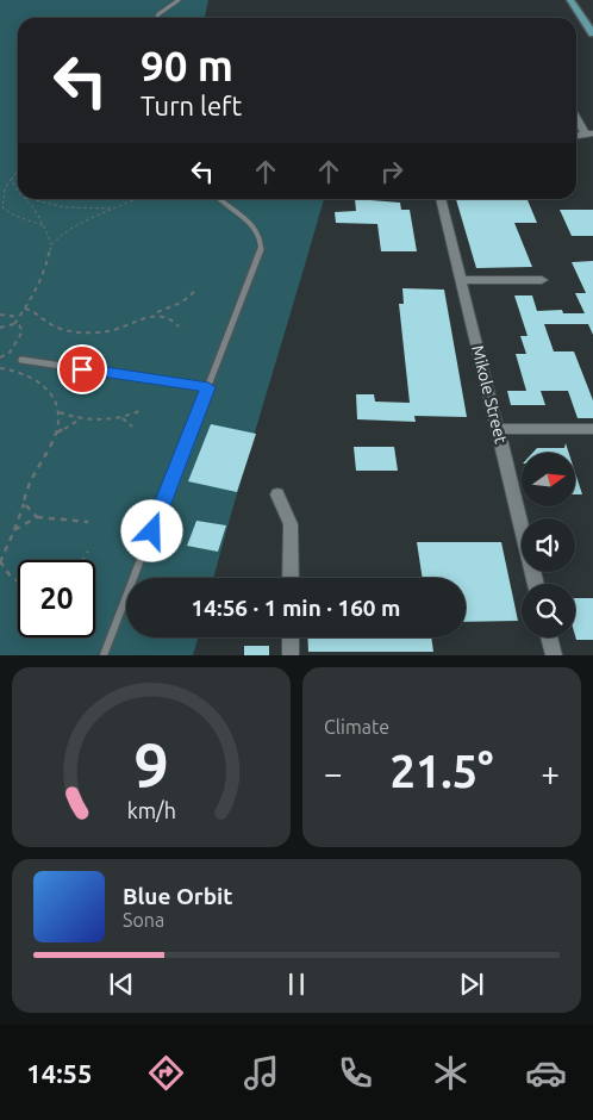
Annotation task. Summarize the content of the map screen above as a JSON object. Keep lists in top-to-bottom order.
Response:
{
  "streets": {
    "street": ["Mikole Street"]
  },
  "north": "right",
  "page": {
    "turn": ["90 m", "Turn left"],
    "limit": "20",
    "trip": "14:56 · 1 min · 160 m",
    "tile": "Climate",
    "heat": ["−", "21.5°", "+"],
    "song": ["Blue Orbit", "Sona"],
    "tabs": "14:55",
    "gauge": ["9", "km/h"]
  }
}
